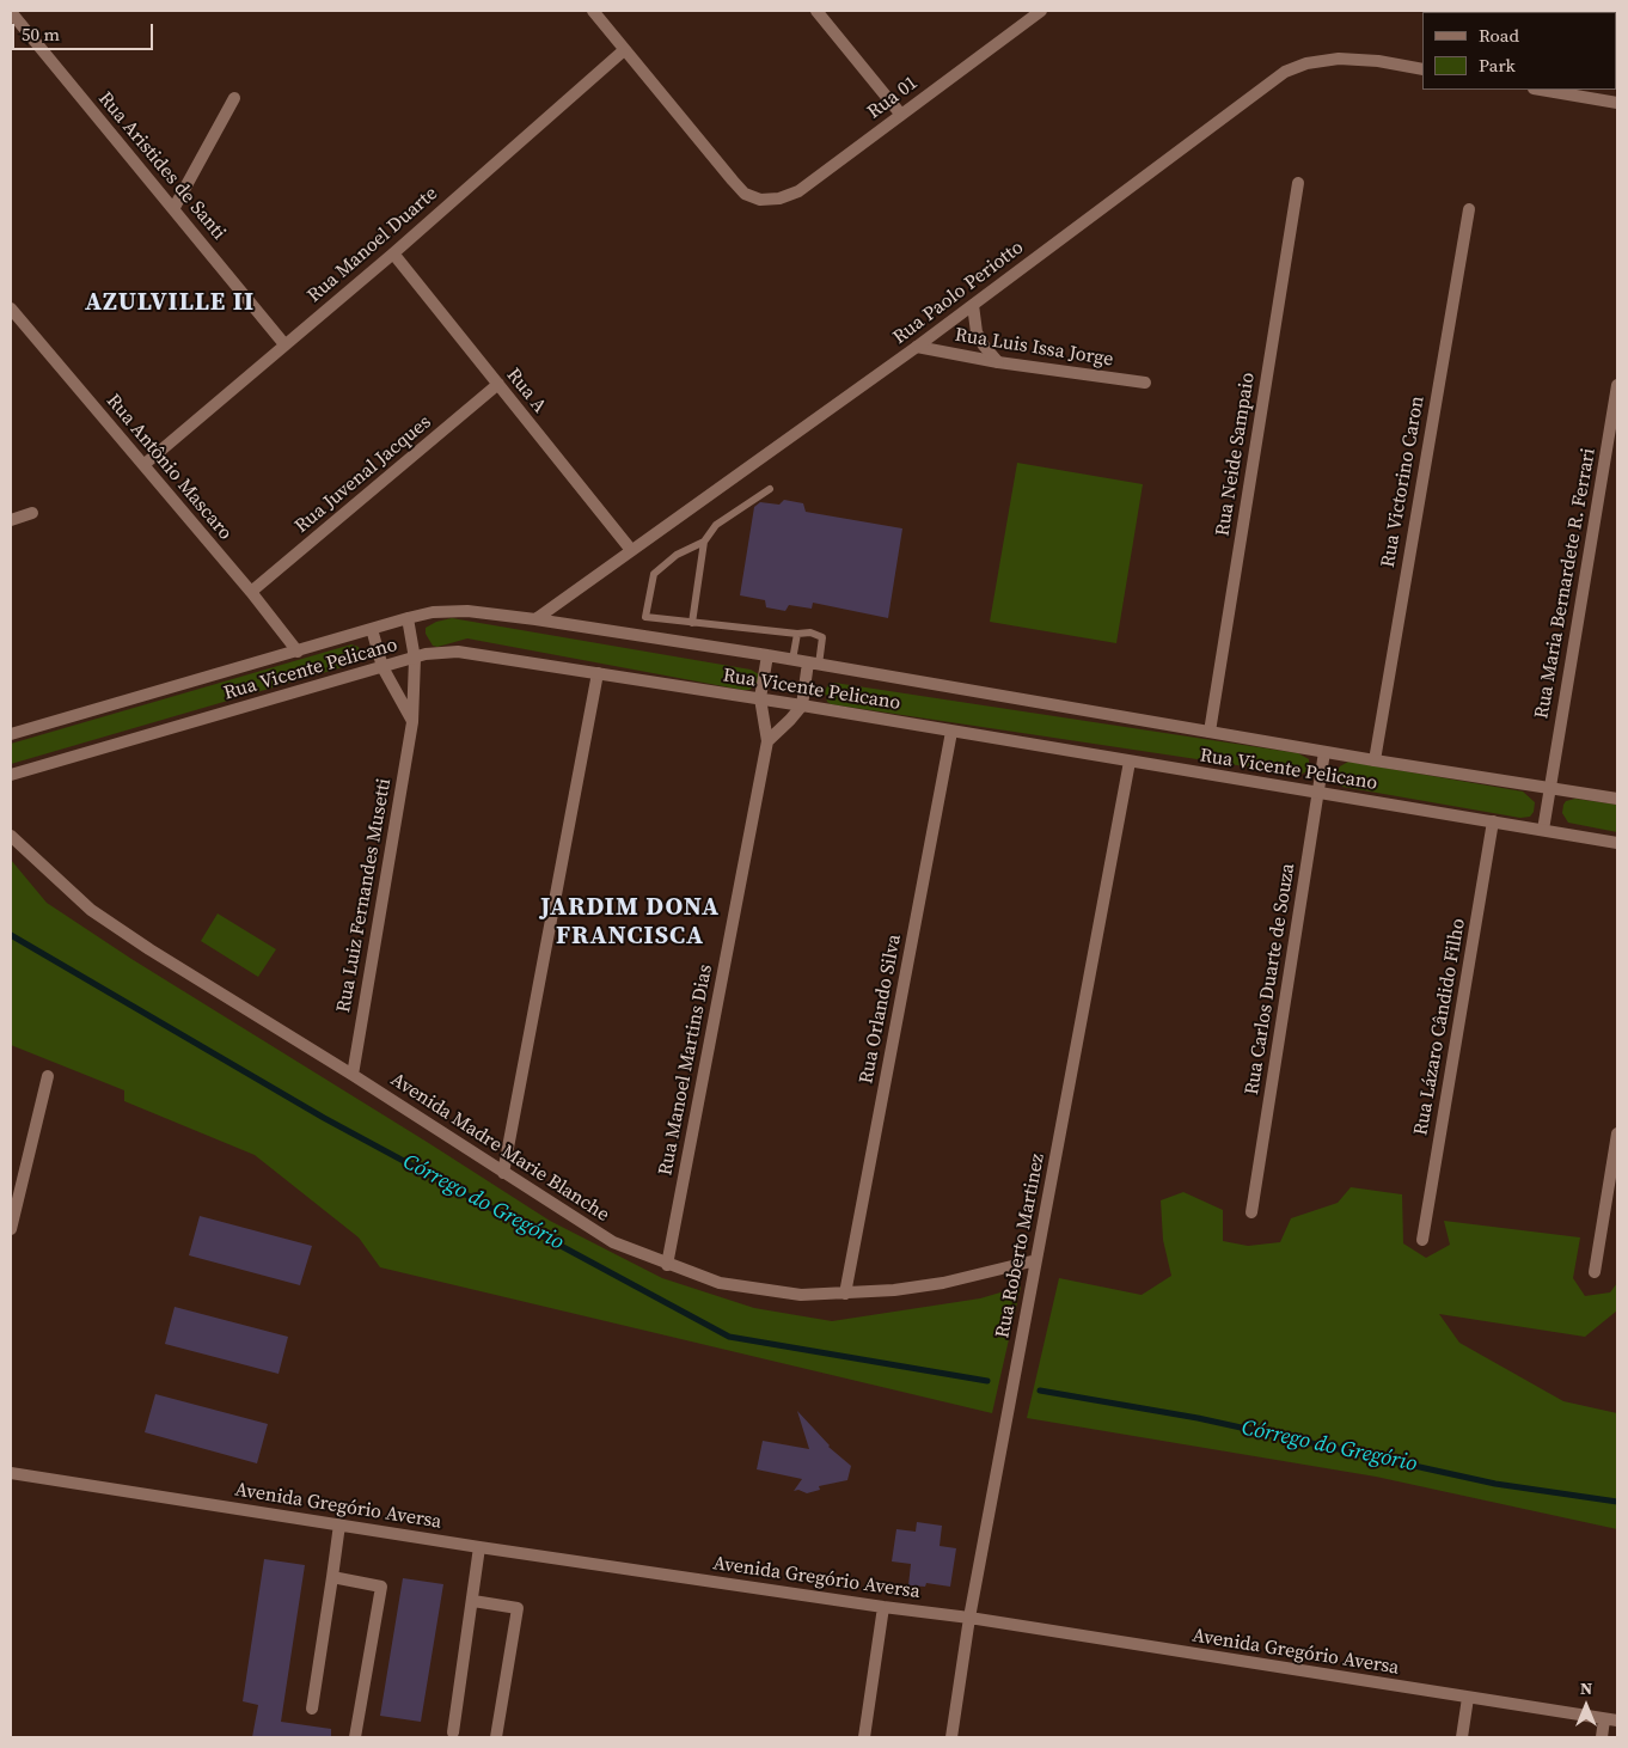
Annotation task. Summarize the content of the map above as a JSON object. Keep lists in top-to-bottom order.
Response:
{
  "streets": {
    "street": [
      "Rua 01",
      "Rua Aristides de Santi",
      "Rua Manoel Duarte",
      "Rua Paolo Periotto",
      "Rua Luis Issa Jorge",
      "Rua A",
      "Rua Neide Sampaio",
      "Rua Antônio Mascaro",
      "Rua Juvenal Jacques",
      "Rua Victorino Caron",
      "Rua Maria Bernardete R. Ferrari",
      "Rua Vicente Pelicano",
      "Rua Luiz Fernandes Musetti",
      "Rua Carlos Duarte de Souza",
      "Rua Orlando Silva",
      "Rua Lázaro Cândido Filho",
      "Rua Manoel Martins Dias",
      "Avenida Madre Marie Blanche",
      "Rua Roberto Martinez",
      "Avenida Gregório Aversa"
    ]
  },
  "crossings": [
    ["Rua 01", "Rua Manoel Duarte"],
    ["Rua Aristides de Santi", "Rua Manoel Duarte"],
    ["Rua Manoel Duarte", "Rua A"],
    ["Rua Manoel Duarte", "Rua Antônio Mascaro"],
    ["Rua Paolo Periotto", "Rua Luis Issa Jorge"],
    ["Rua Paolo Periotto", "Rua A"],
    ["Rua Paolo Periotto", "Rua Vicente Pelicano"],
    ["Rua A", "Rua Juvenal Jacques"],
    ["Rua Neide Sampaio", "Rua Vicente Pelicano"],
    ["Rua Antônio Mascaro", "Rua Juvenal Jacques"],
    ["Rua Antônio Mascaro", "Rua Vicente Pelicano"],
    ["Rua Victorino Caron", "Rua Vicente Pelicano"],
    ["Rua Maria Bernardete R. Ferrari", "Rua Vicente Pelicano"],
    ["Rua Vicente Pelicano", "Rua Luiz Fernandes Musetti"],
    ["Rua Vicente Pelicano", "Rua Carlos Duarte de Souza"],
    ["Rua Vicente Pelicano", "Rua Orlando Silva"],
    ["Rua Vicente Pelicano", "Rua Lázaro Cândido Filho"],
    ["Rua Vicente Pelicano", "Rua Manoel Martins Dias"],
    ["Rua Vicente Pelicano", "Rua Roberto Martinez"],
    ["Rua Luiz Fernandes Musetti", "Avenida Madre Marie Blanche"],
    ["Rua Orlando Silva", "Avenida Madre Marie Blanche"],
    ["Rua Manoel Martins Dias", "Avenida Madre Marie Blanche"],
    ["Avenida Madre Marie Blanche", "Rua Roberto Martinez"],
    ["Rua Roberto Martinez", "Avenida Gregório Aversa"]
  ],
  "districts": ["AZULVILLE II", "JARDIM DONA FRANCISCA"],
  "water": ["Córrego do Gregório"],
  "legend": ["Road", "Park"],
  "scale_bar": "50 m",
  "north": "top"
}
